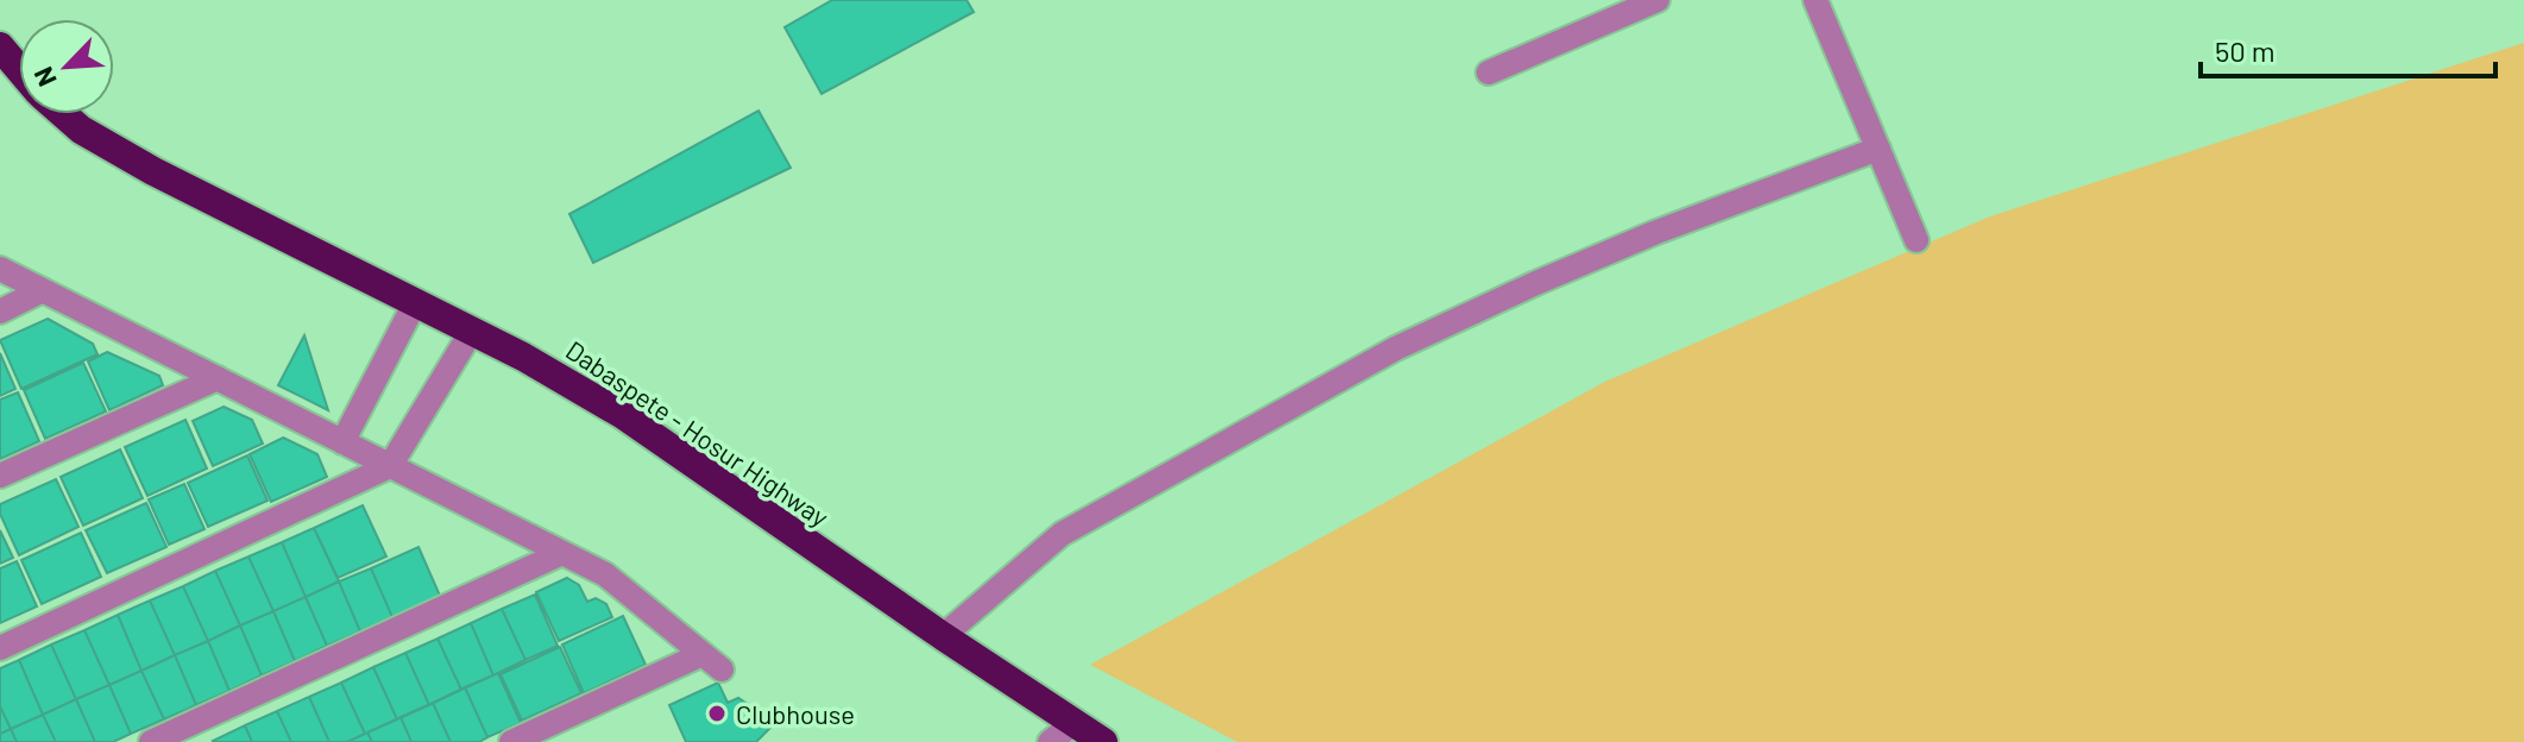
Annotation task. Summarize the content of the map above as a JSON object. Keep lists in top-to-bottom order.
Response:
{
  "streets": {
    "highway": ["Dabaspete - Hosur Highway"]
  },
  "places": ["Clubhouse"],
  "scale_bar": "50 m",
  "north": "bottom left"
}
